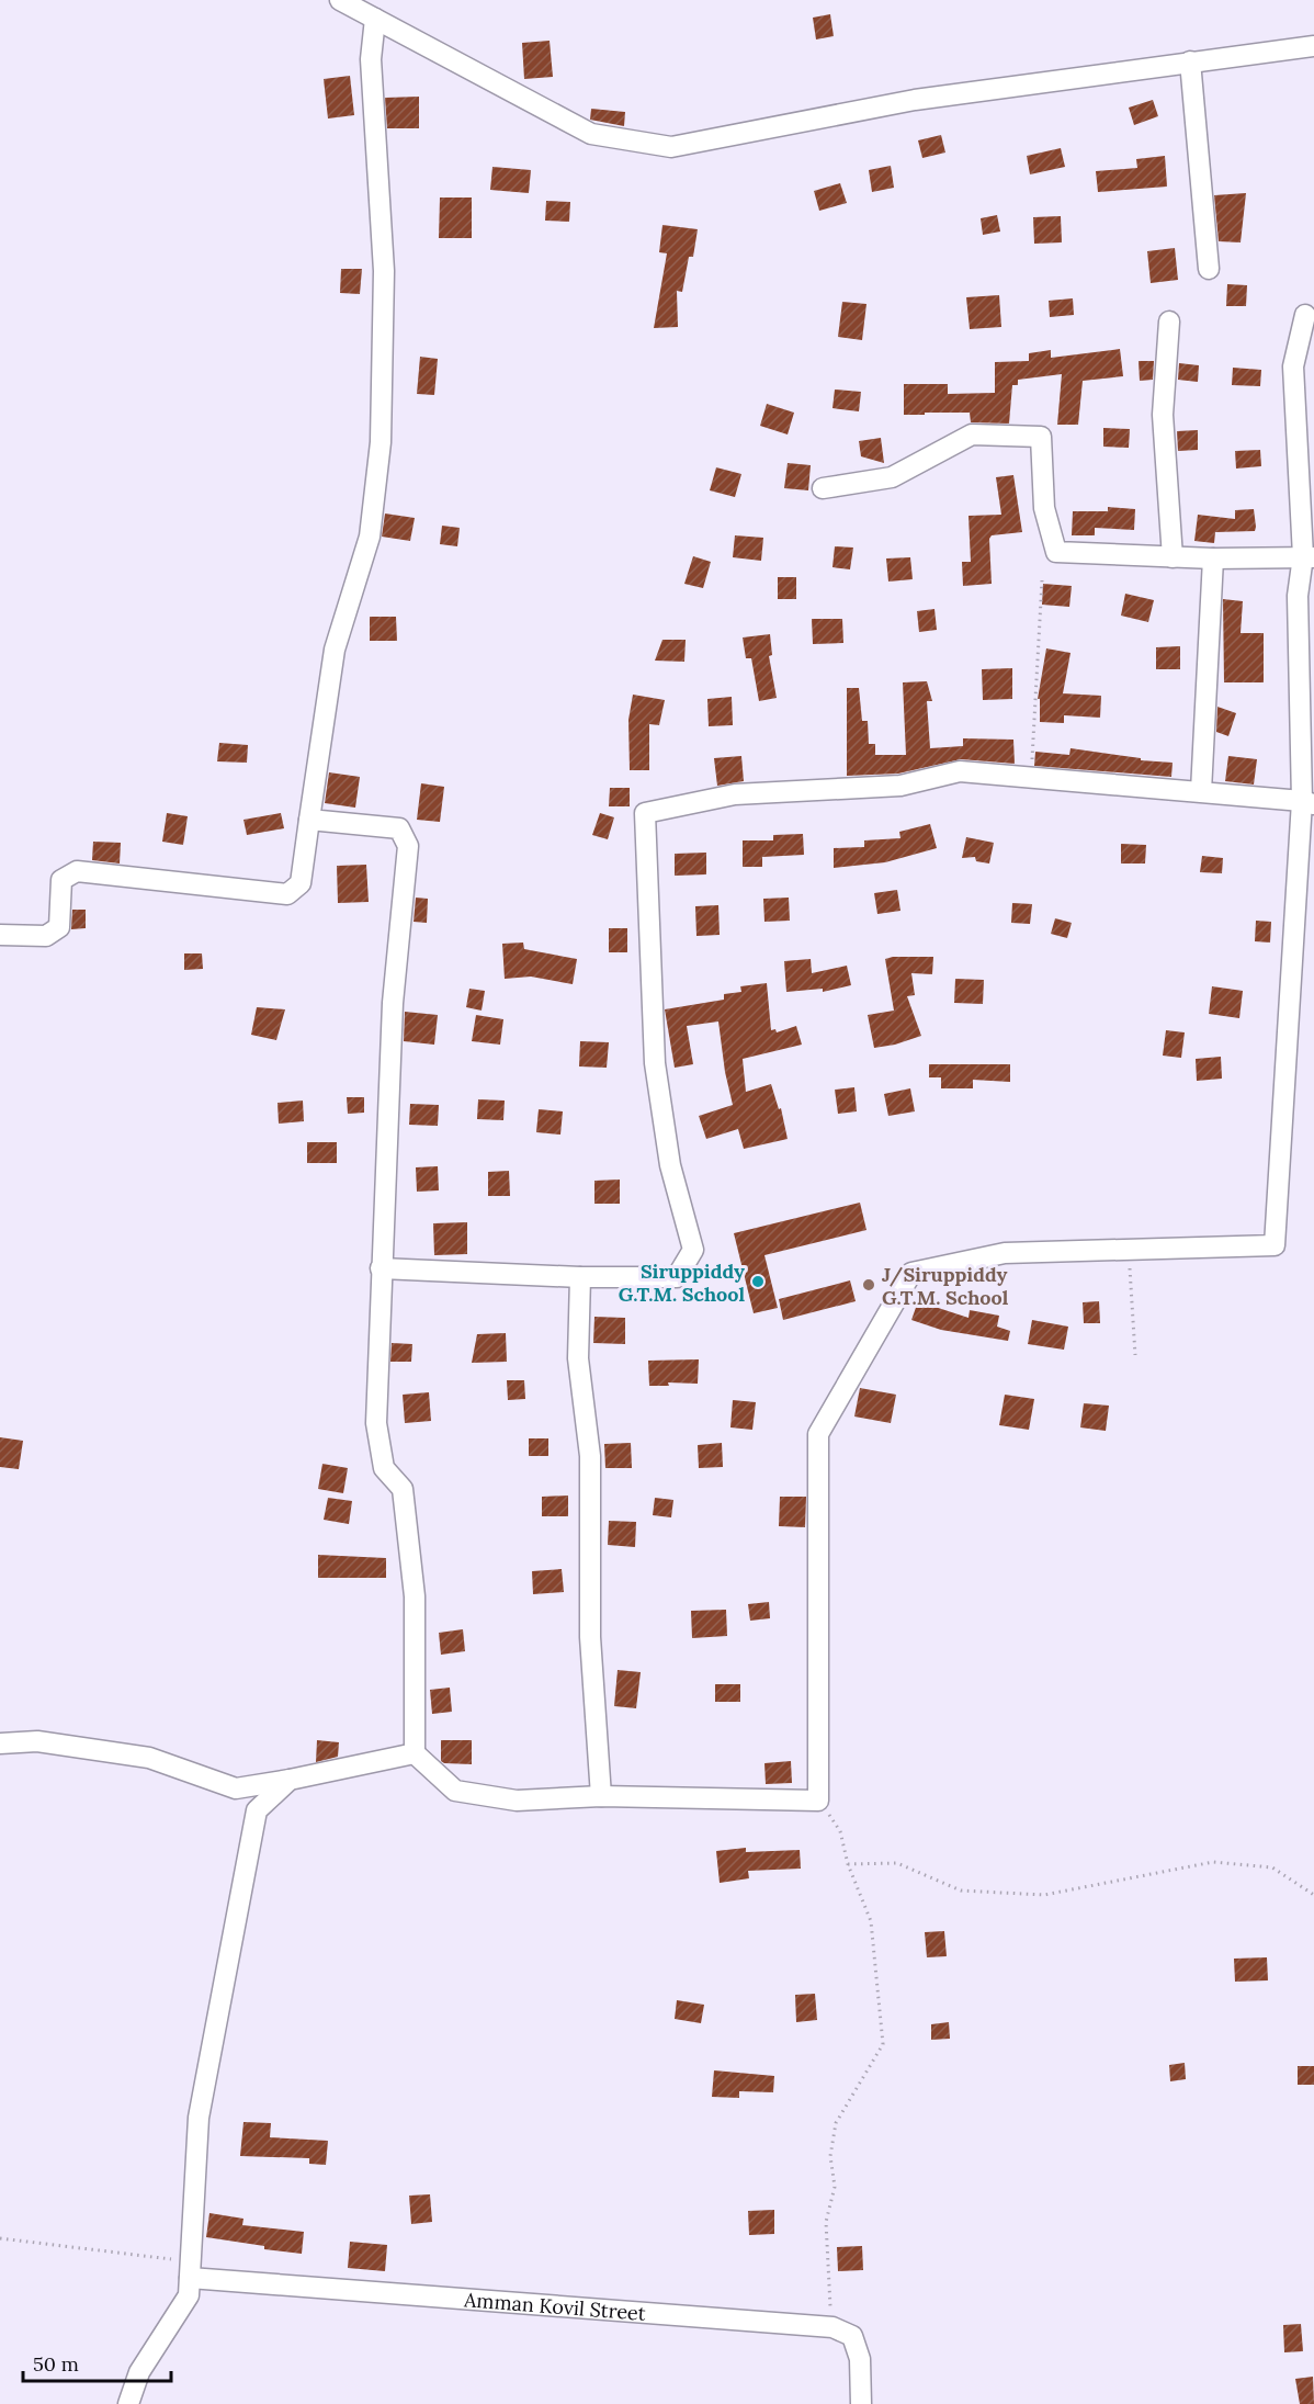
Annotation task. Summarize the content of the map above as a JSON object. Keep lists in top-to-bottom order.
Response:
{
  "streets": {
    "street": ["Amman Kovil Street"]
  },
  "places": ["Siruppiddy G.T.M. School", "J/Siruppiddy G.T.M. School"],
  "scale_bar": "50 m"
}
